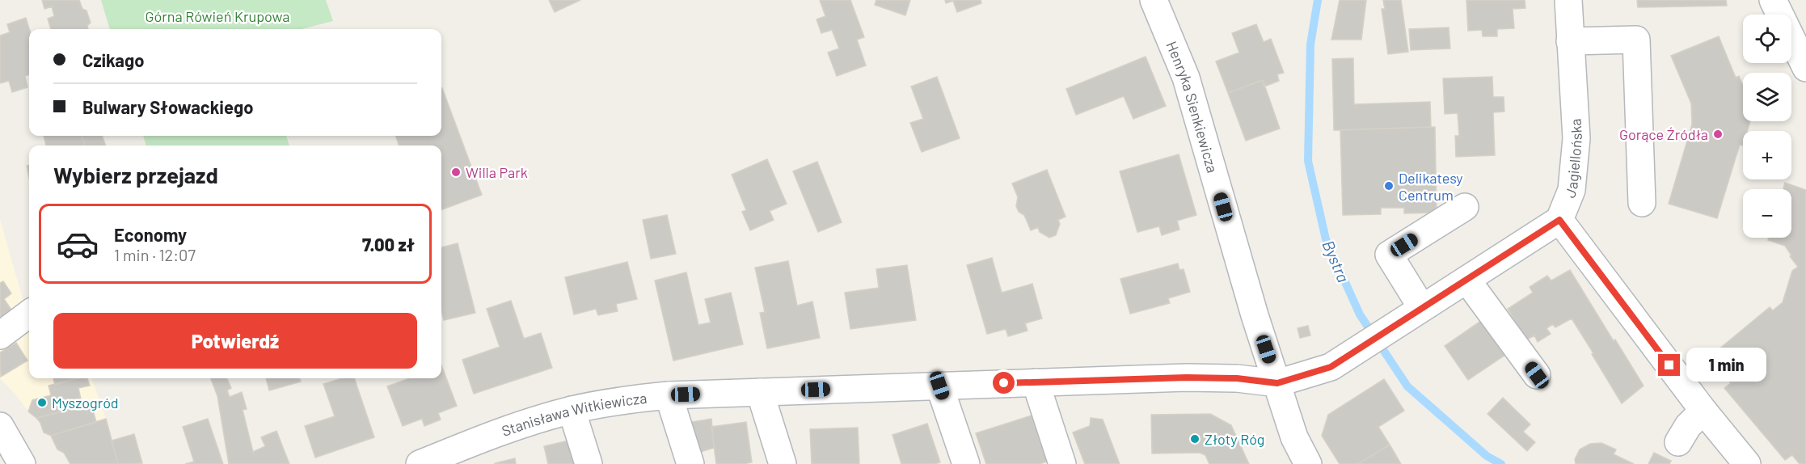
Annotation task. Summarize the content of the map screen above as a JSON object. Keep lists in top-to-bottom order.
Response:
{
  "streets": {
    "street": ["Henryka Sienkiewicza", "Jagiellońska", "Stanisława Witkiewicza"]
  },
  "crossings": [
    ["Henryka Sienkiewicza", "Stanisława Witkiewicza"]
  ],
  "water": ["Bystra"],
  "parks": ["Górna Rówień Krupowa"],
  "places": [
    "Gorące Źródła",
    "Willa Park",
    "Delikatesy Centrum",
    "Myszogród",
    "Złoty Róg"
  ],
  "page": {
    "map_buttons": ["+", "−"],
    "banner": ["Czikago", "Bulwary Słowackiego"],
    "heading": "Wybierz przejazd",
    "list": [
      {
        "name": "Economy",
        "note": "1 min · 12:07",
        "value": "7.00 zł"
      }
    ],
    "buttons": "Potwierdź",
    "bubble": "1 min"
  }
}
